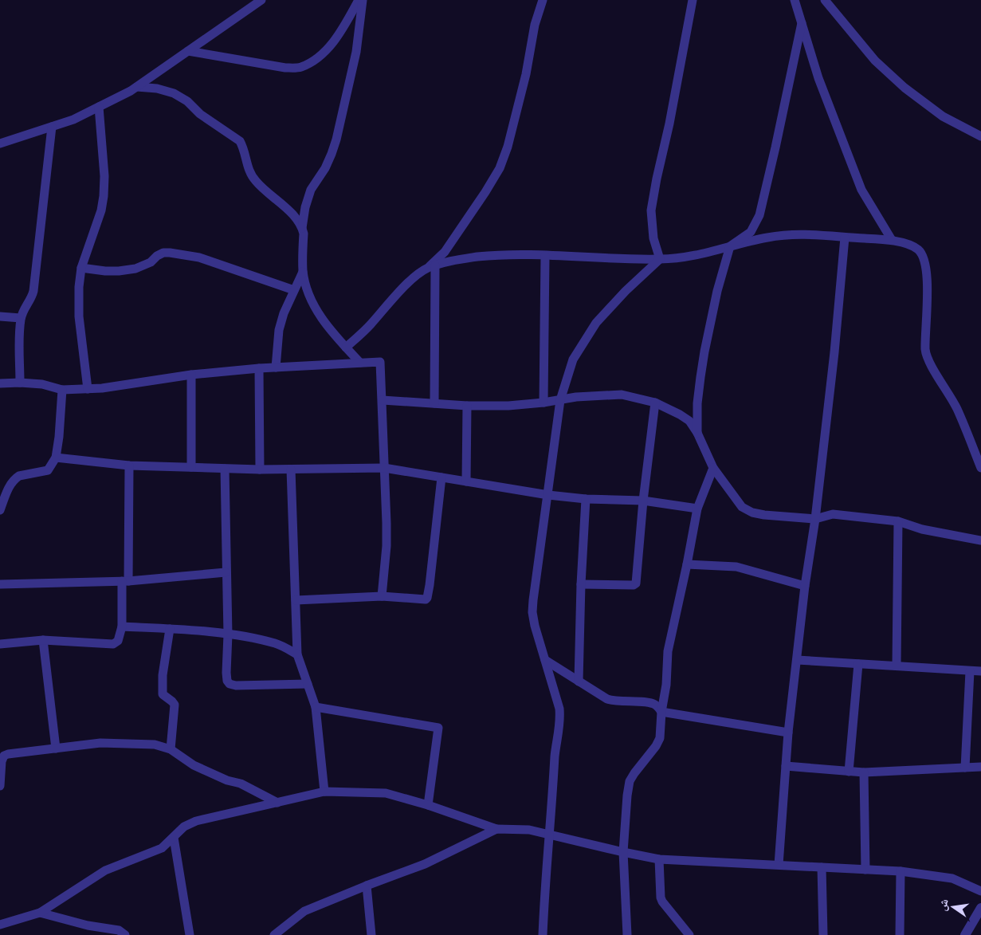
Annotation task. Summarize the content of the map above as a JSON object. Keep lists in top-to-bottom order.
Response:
{
  "north": "left"
}
